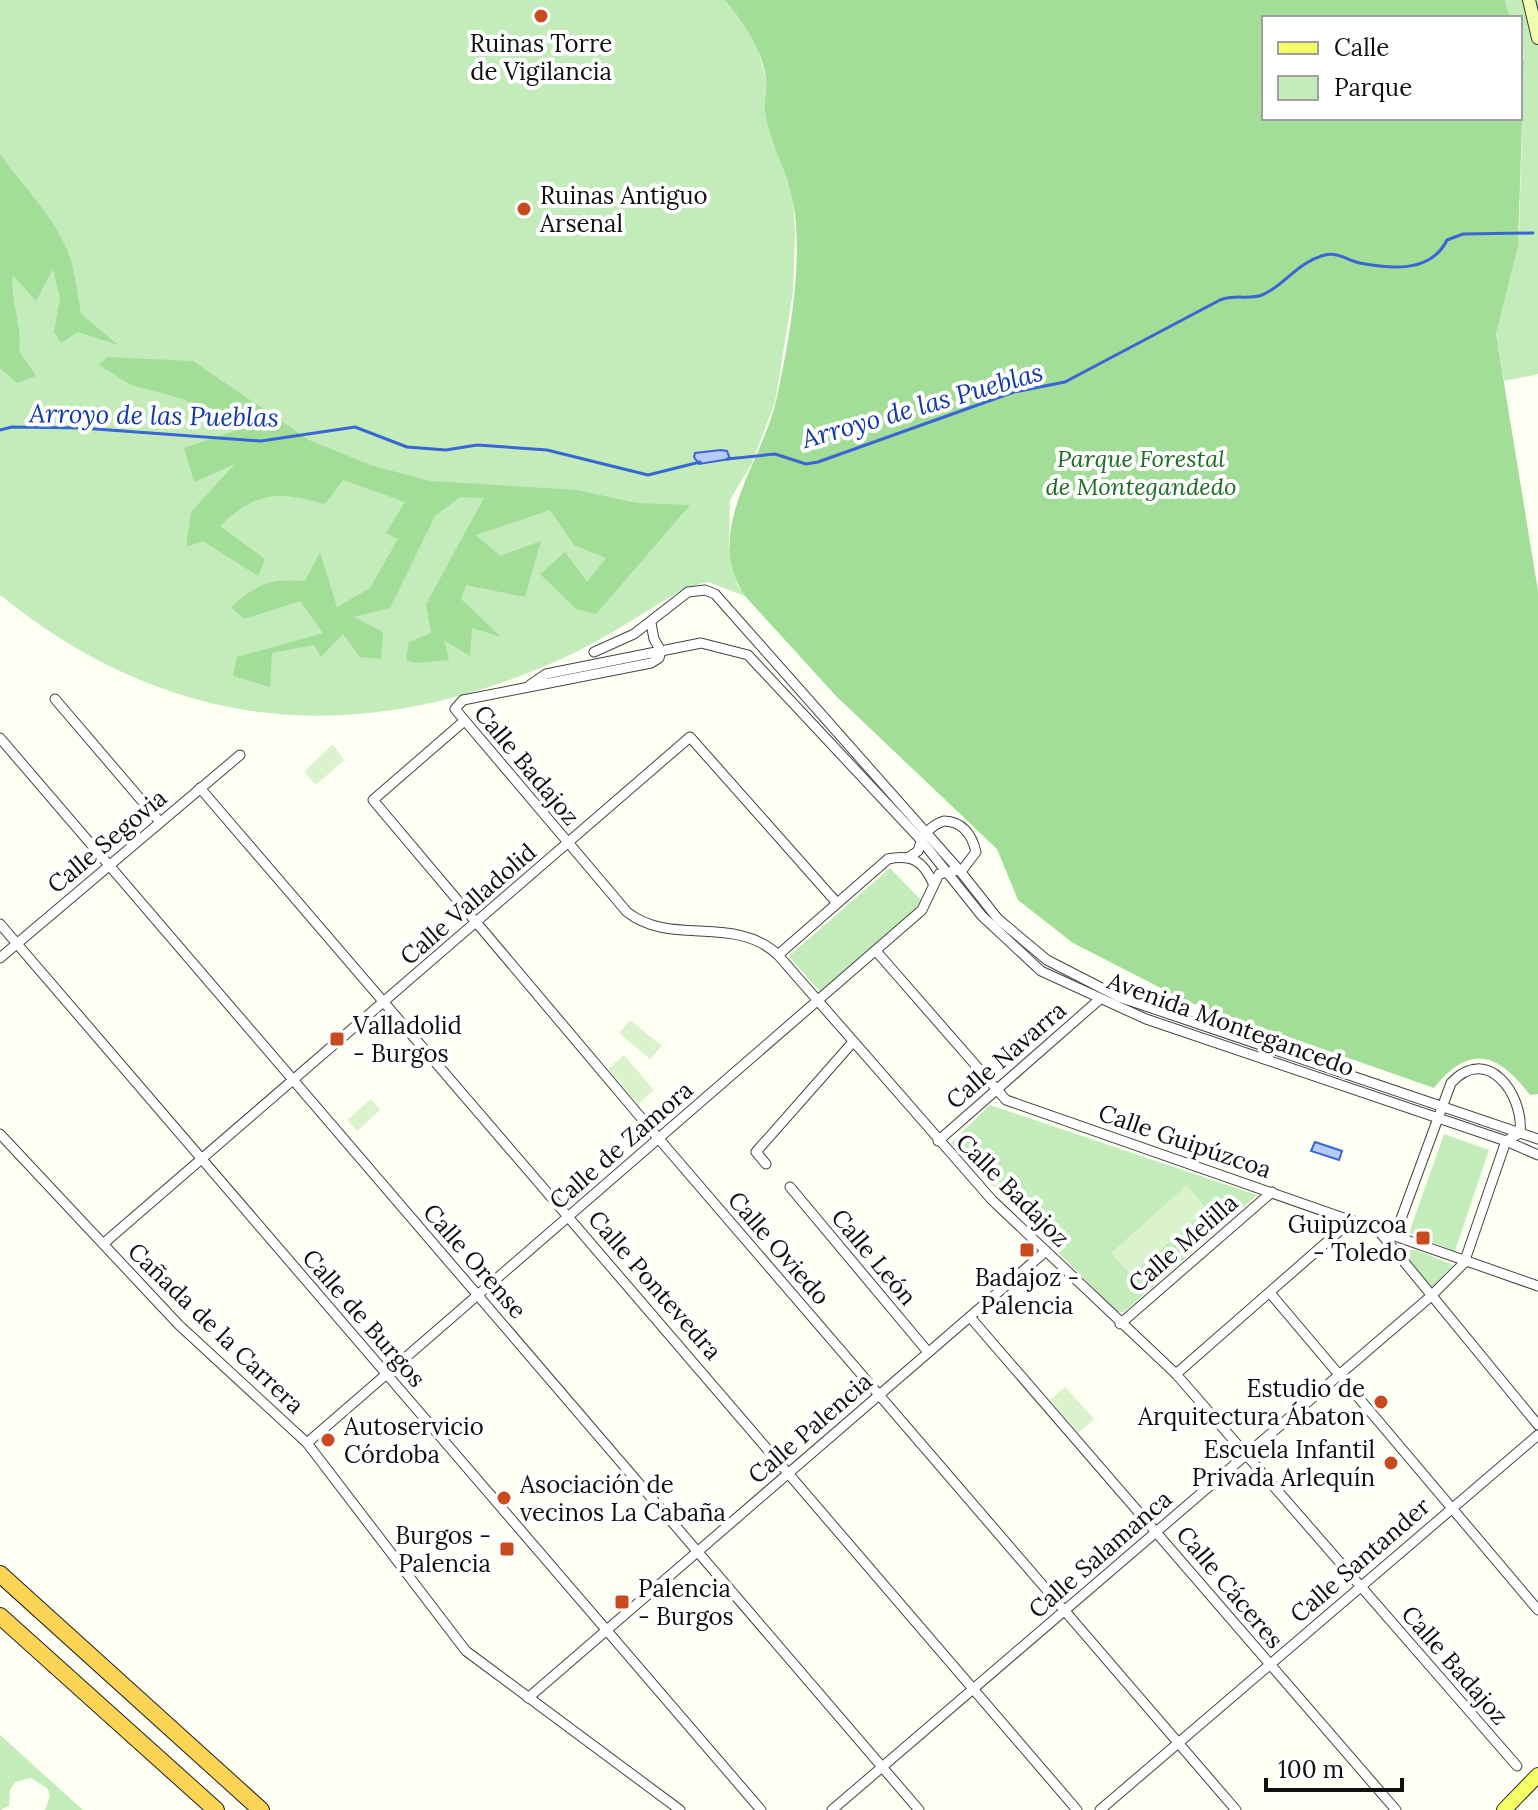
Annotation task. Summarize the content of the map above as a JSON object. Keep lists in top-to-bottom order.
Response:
{
  "streets": {
    "street": [
      "Calle Badajoz",
      "Calle Segovia",
      "Calle Valladolid",
      "Avenida Montegancedo",
      "Calle Navarra",
      "Calle Guipúzcoa",
      "Calle de Zamora",
      "Calle Melilla",
      "Calle Oviedo",
      "Calle León",
      "Calle Orense",
      "Calle Pontevedra",
      "Calle de Burgos",
      "Cañada de la Carrera",
      "Calle Palencia",
      "Calle Salamanca",
      "Calle Santander",
      "Calle Cáceres"
    ]
  },
  "crossings": [
    ["Calle Badajoz", "Calle Valladolid"],
    ["Calle Badajoz", "Avenida Montegancedo"],
    ["Calle Badajoz", "Calle Navarra"],
    ["Calle Badajoz", "Calle de Zamora"],
    ["Calle Badajoz", "Calle Melilla"],
    ["Calle Badajoz", "Calle Oviedo"],
    ["Calle Badajoz", "Calle Palencia"],
    ["Calle Badajoz", "Calle Salamanca"],
    ["Calle Badajoz", "Calle Santander"],
    ["Calle Segovia", "Calle Orense"],
    ["Calle Segovia", "Calle Pontevedra"],
    ["Calle Segovia", "Calle de Burgos"],
    ["Calle Valladolid", "Calle Oviedo"],
    ["Calle Valladolid", "Calle Orense"],
    ["Calle Valladolid", "Calle Pontevedra"],
    ["Calle Valladolid", "Calle de Burgos"],
    ["Calle Valladolid", "Cañada de la Carrera"],
    ["Avenida Montegancedo", "Calle Navarra"],
    ["Avenida Montegancedo", "Calle de Zamora"],
    ["Calle Navarra", "Calle Guipúzcoa"],
    ["Calle Guipúzcoa", "Calle de Zamora"],
    ["Calle Guipúzcoa", "Calle Melilla"],
    ["Calle Guipúzcoa", "Calle Salamanca"],
    ["Calle de Zamora", "Calle Oviedo"],
    ["Calle de Zamora", "Calle Orense"],
    ["Calle de Zamora", "Calle Pontevedra"],
    ["Calle de Zamora", "Calle de Burgos"],
    ["Calle de Zamora", "Cañada de la Carrera"],
    ["Calle Oviedo", "Calle Palencia"],
    ["Calle Oviedo", "Calle Salamanca"],
    ["Calle Oviedo", "Calle Santander"],
    ["Calle León", "Calle Palencia"],
    ["Calle Orense", "Calle Palencia"],
    ["Calle Orense", "Calle Salamanca"],
    ["Calle Pontevedra", "Calle Palencia"],
    ["Calle Pontevedra", "Calle Salamanca"],
    ["Calle de Burgos", "Calle Palencia"],
    ["Cañada de la Carrera", "Calle Palencia"],
    ["Calle Palencia", "Calle Cáceres"],
    ["Calle Salamanca", "Calle Cáceres"],
    ["Calle Santander", "Calle Cáceres"]
  ],
  "water": ["Arroyo de las Pueblas"],
  "parks": ["Parque Forestal de Montegandedo"],
  "places": {
    "other": [
      "Ruinas Torre de Vigilancia",
      "Ruinas Antiguo Arsenal",
      "Estudio de Arquitectura Ábaton",
      "Autoservicio Córdoba",
      "Escuela Infantil Privada Arlequín",
      "Asociación de vecinos La Cabaña"
    ],
    "transit": [
      "Valladolid - Burgos",
      "Guipúzcoa - Toledo",
      "Badajoz - Palencia",
      "Burgos - Palencia",
      "Palencia - Burgos"
    ]
  },
  "legend": ["Calle", "Parque"],
  "scale_bar": "100 m"
}
